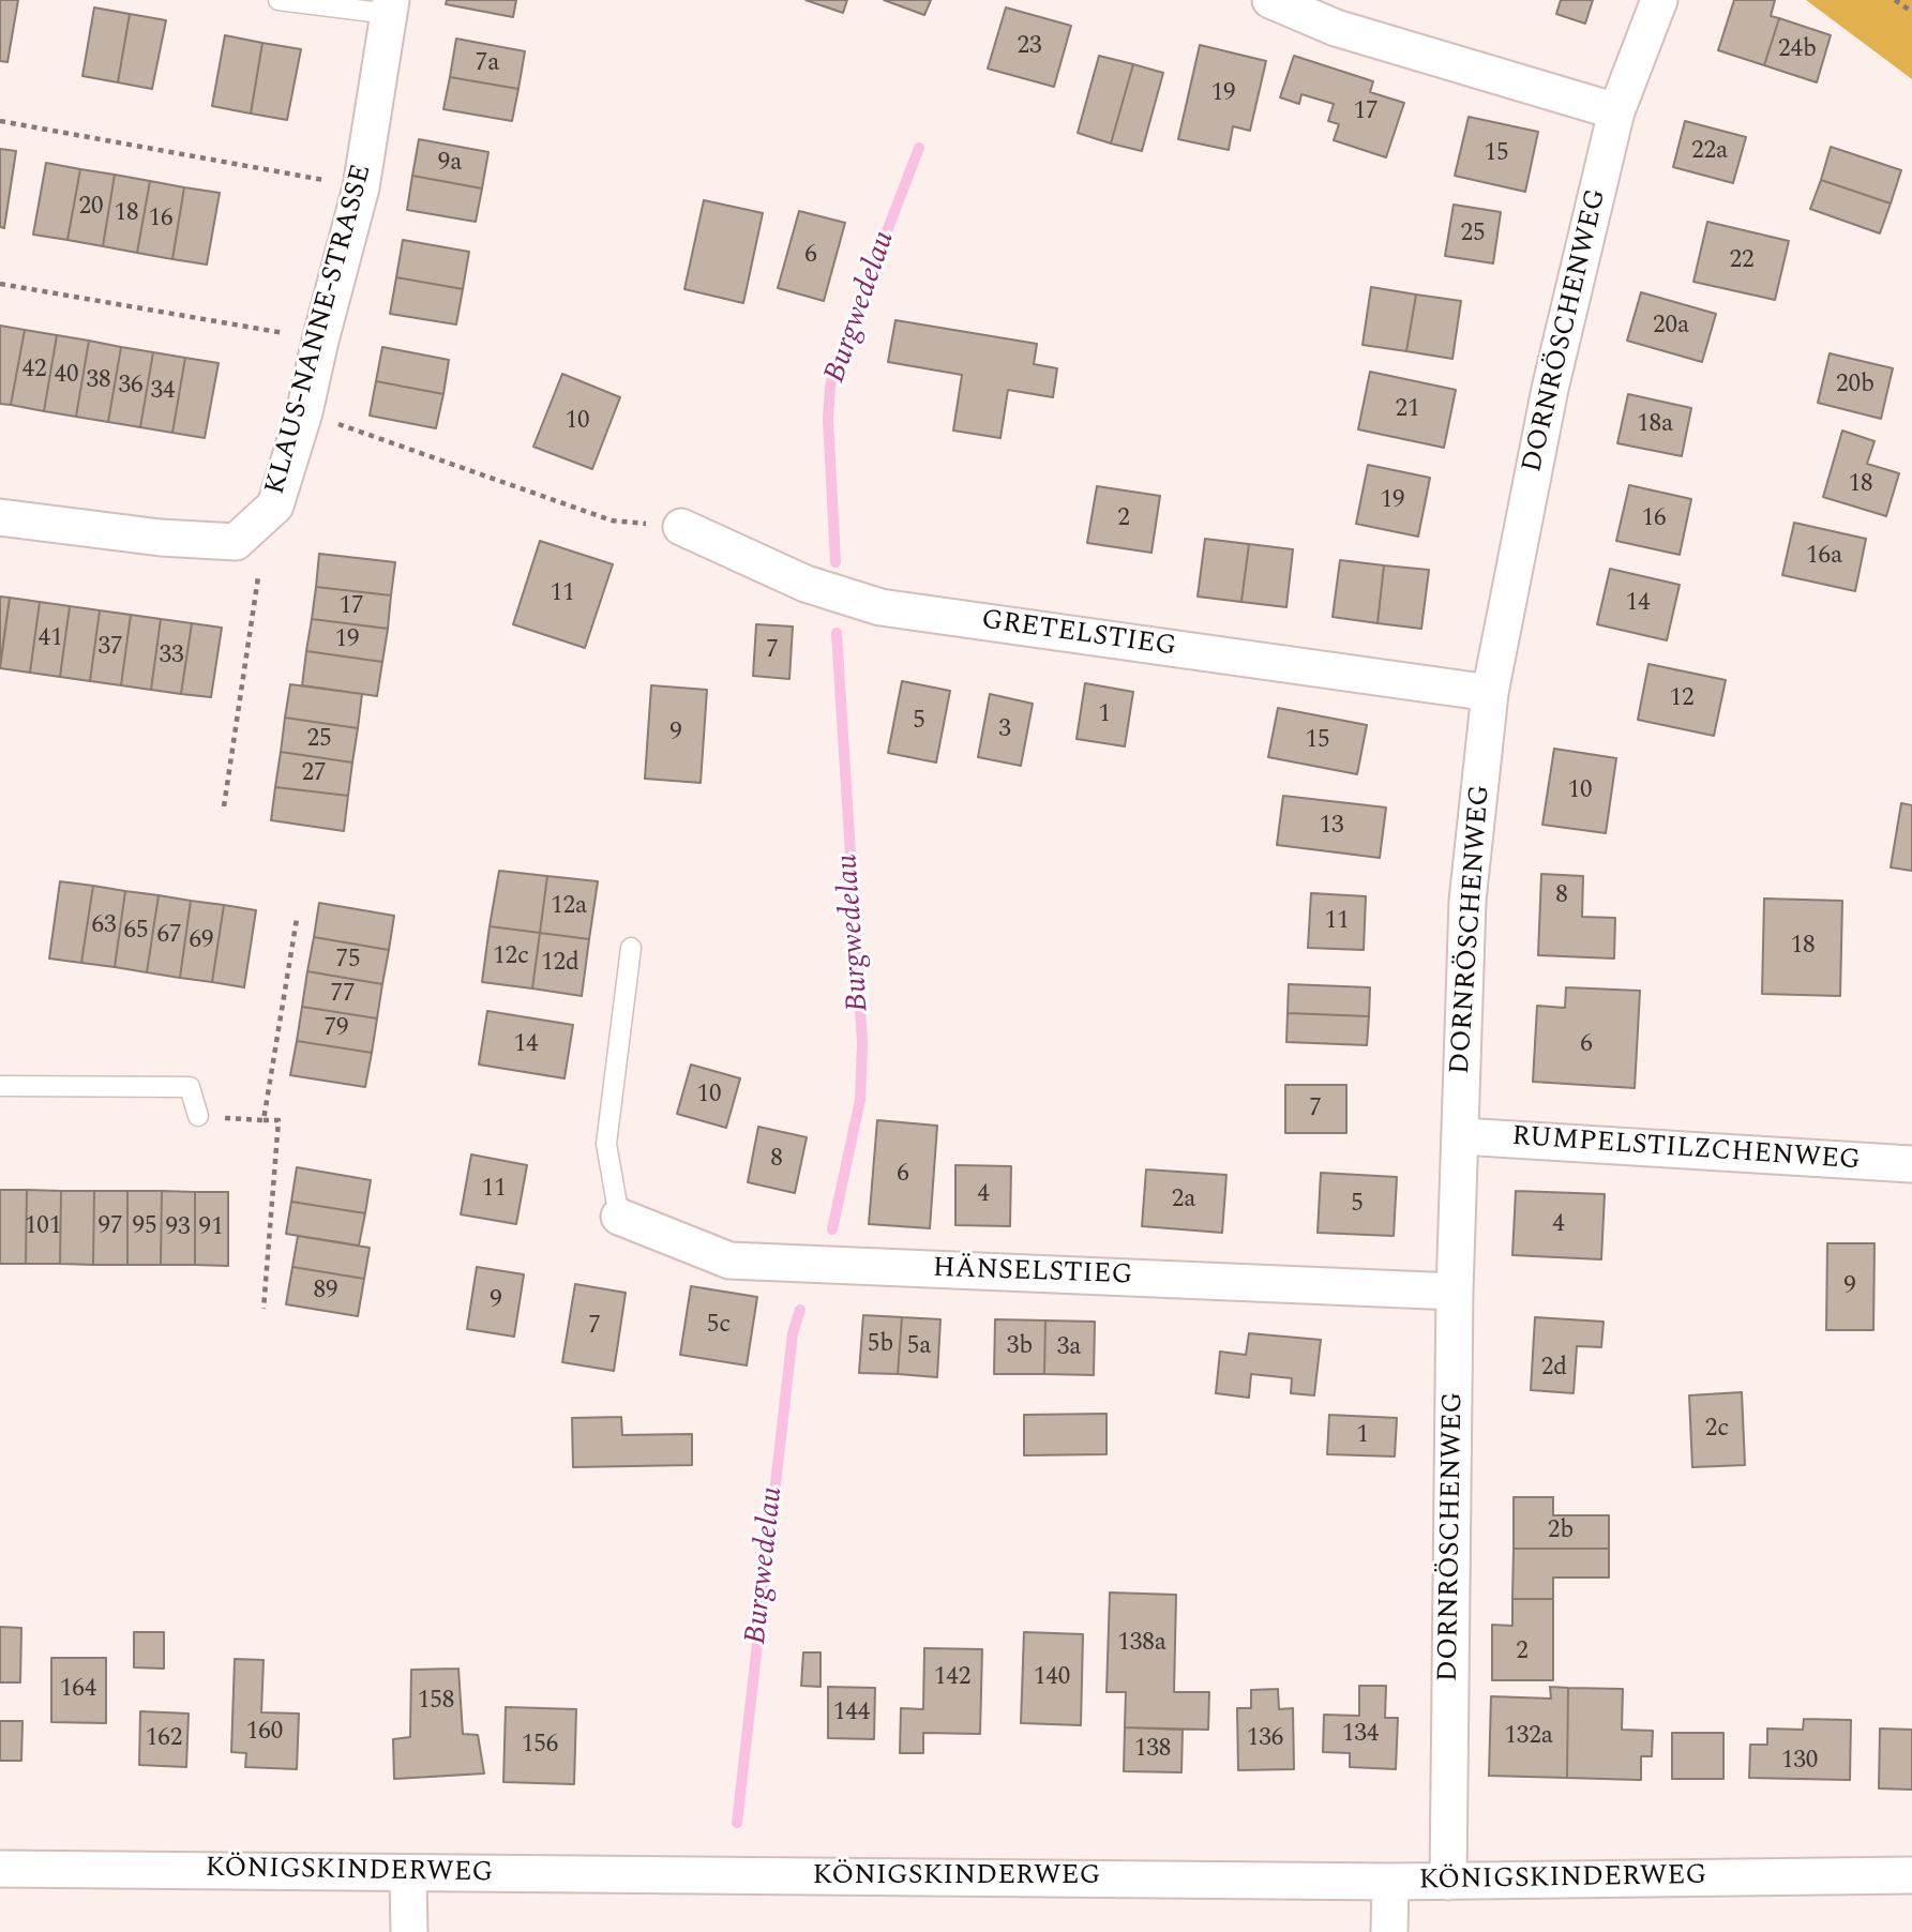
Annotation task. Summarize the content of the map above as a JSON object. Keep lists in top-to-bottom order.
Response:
{
  "streets": {
    "street": [
      "KLAUS-NANNE-STRASSE",
      "DORNRÖSCHENWEG",
      "GRETELSTIEG",
      "RUMPELSTILZCHENWEG",
      "HÄNSELSTIEG",
      "KÖNIGSKINDERWEG"
    ]
  },
  "crossings": [
    ["DORNRÖSCHENWEG", "GRETELSTIEG"],
    ["DORNRÖSCHENWEG", "RUMPELSTILZCHENWEG"],
    ["DORNRÖSCHENWEG", "HÄNSELSTIEG"],
    ["DORNRÖSCHENWEG", "KÖNIGSKINDERWEG"]
  ],
  "water": ["Burgwedelau"],
  "house_numbers": [
    "23",
    "24b",
    "7a",
    "19",
    "17",
    "22a",
    "15",
    "9a",
    "20",
    "18",
    "16",
    "25",
    "6",
    "22",
    "20a",
    "42",
    "40",
    "38",
    "20b",
    "36",
    "34",
    "21",
    "10",
    "18a",
    "18",
    "19",
    "2",
    "16",
    "16a",
    "11",
    "14",
    "17",
    "41",
    "19",
    "37",
    "7",
    "33",
    "12",
    "1",
    "5",
    "3",
    "9",
    "25",
    "15",
    "27",
    "10",
    "13",
    "8",
    "12a",
    "11",
    "63",
    "65",
    "67",
    "69",
    "18",
    "12c",
    "75",
    "12d",
    "77",
    "79",
    "14",
    "6",
    "10",
    "7",
    "8",
    "6",
    "11",
    "4",
    "2a",
    "5",
    "4",
    "101",
    "97",
    "95",
    "93",
    "91",
    "9",
    "89",
    "9",
    "5c",
    "7",
    "5b",
    "5a",
    "3b",
    "3a",
    "2d",
    "2c",
    "1",
    "2b",
    "138a",
    "2",
    "142",
    "140",
    "164",
    "158",
    "144",
    "160",
    "134",
    "132a",
    "162",
    "136",
    "156",
    "138",
    "130"
  ]
}
